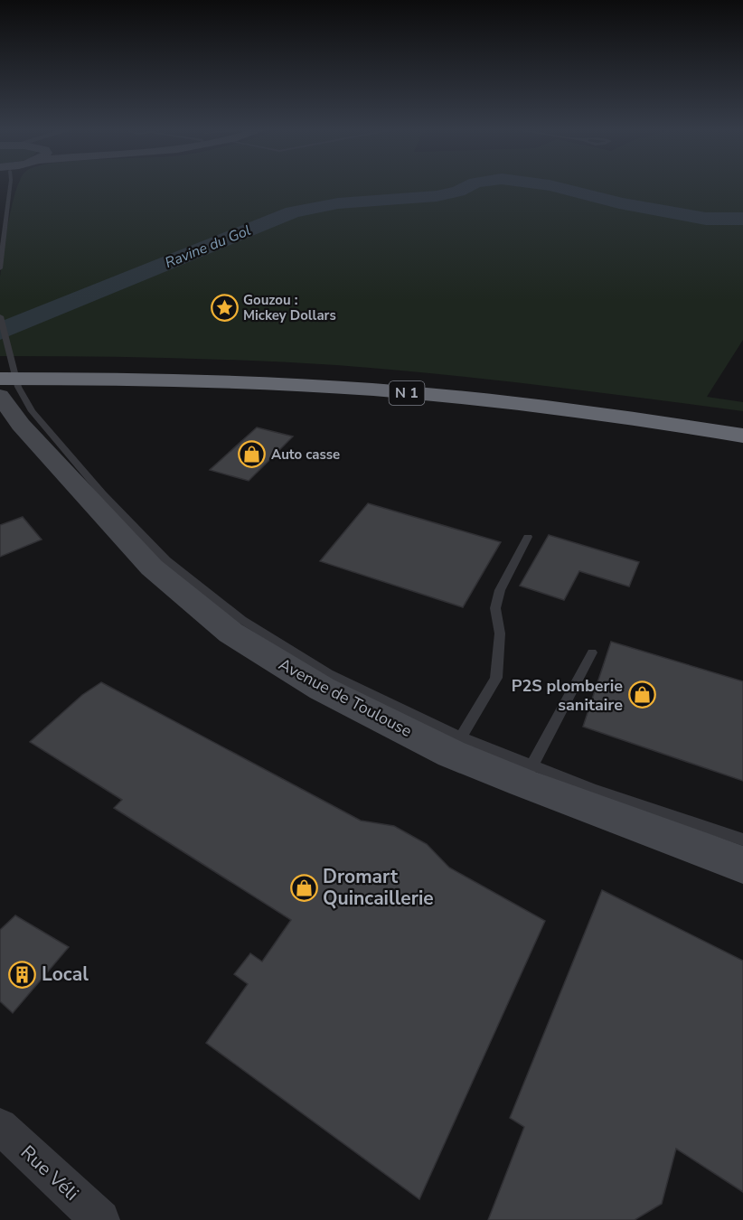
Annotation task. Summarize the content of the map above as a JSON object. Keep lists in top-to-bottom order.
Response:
{
  "streets": {
    "highway": ["N 1"],
    "main road": ["Avenue de Toulouse"],
    "street": ["Rue Véli"]
  },
  "water": ["Ravine du Gol"],
  "places": {
    "place": ["Gouzou : Mickey Dollars"],
    "shop": ["Auto casse", "P2S plomberie sanitaire", "Dromart Quincaillerie"],
    "building": ["Local"]
  }
}
